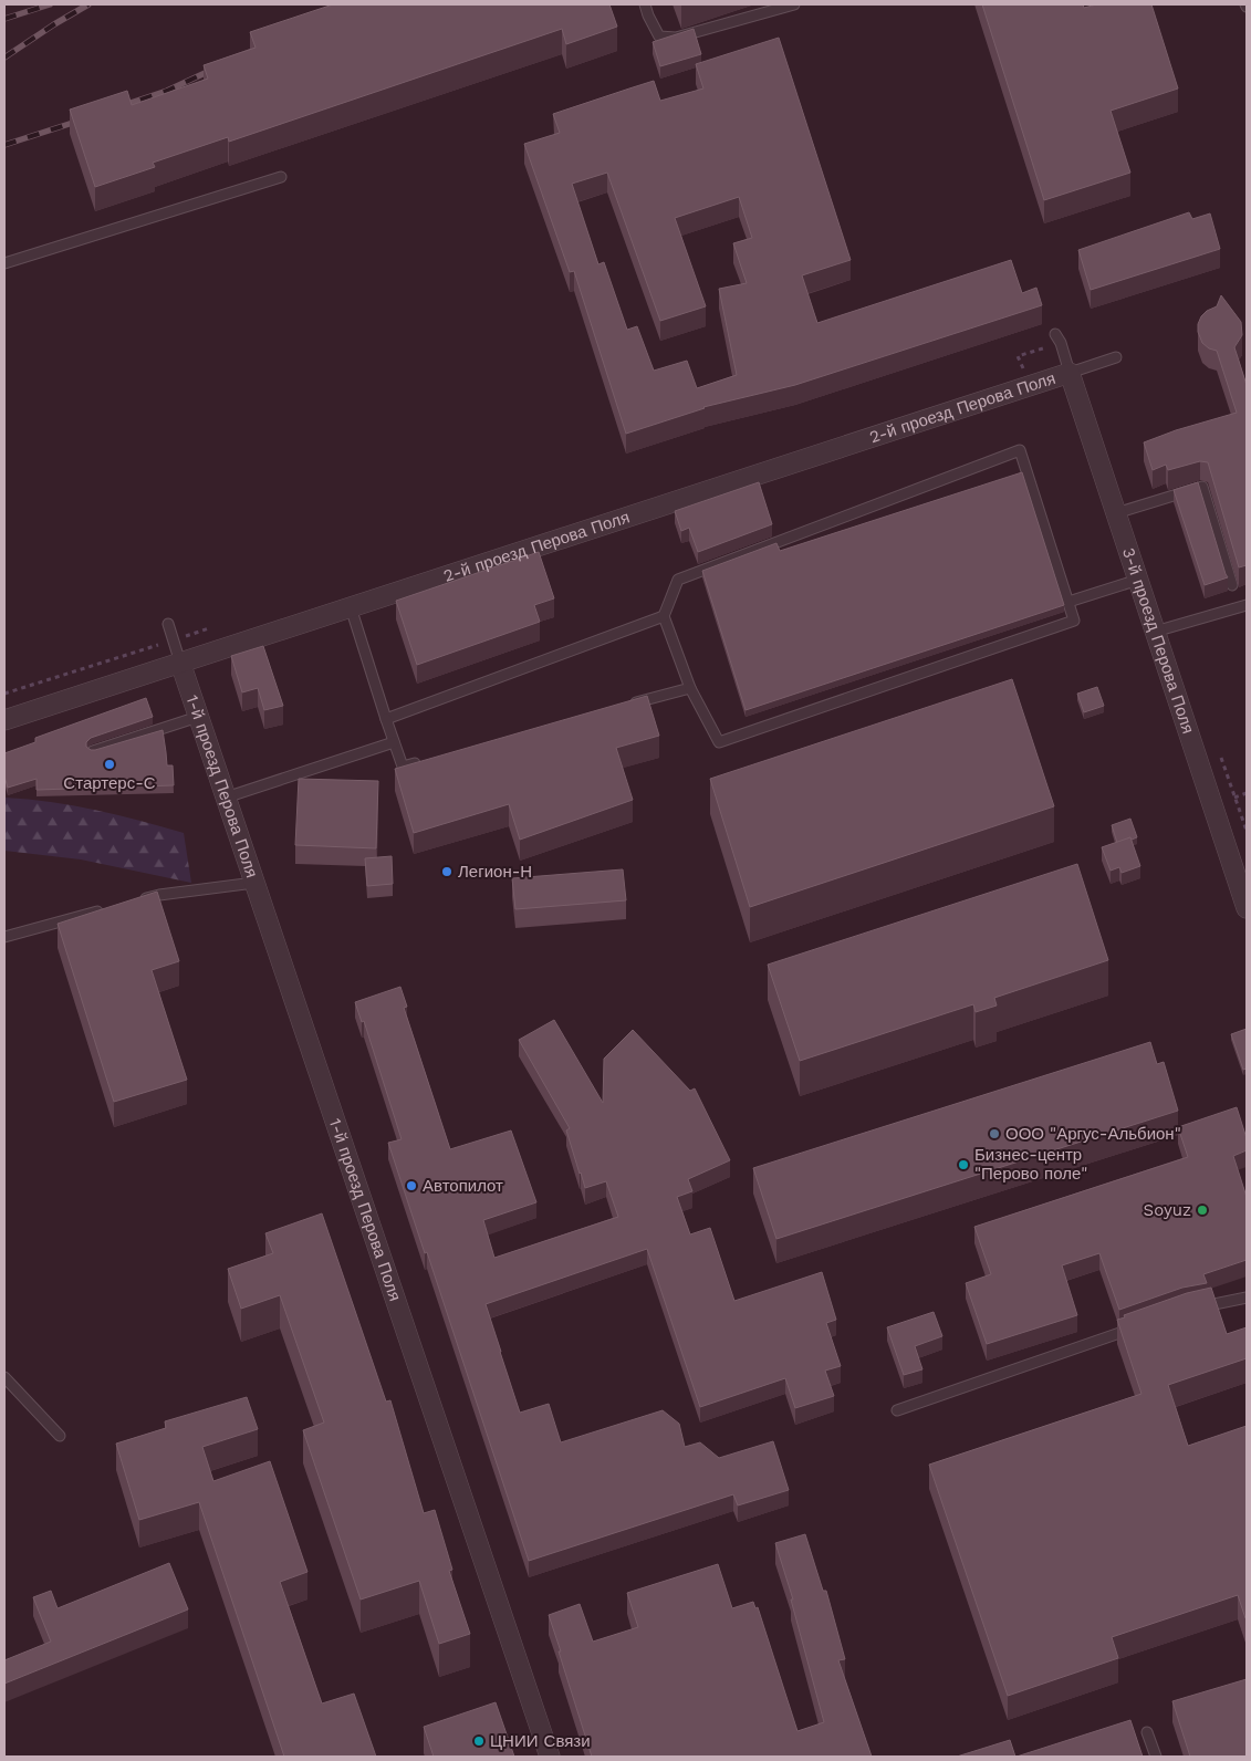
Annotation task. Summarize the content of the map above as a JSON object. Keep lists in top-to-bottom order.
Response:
{
  "streets": {
    "street": ["2-й проезд Перова Поля", "3-й проезд Перова Поля", "1-й проезд Перова Поля"]
  },
  "crossings": [
    ["2-й проезд Перова Поля", "3-й проезд Перова Поля"],
    ["2-й проезд Перова Поля", "1-й проезд Перова Поля"]
  ],
  "places": [
    "Стартерс-С",
    "Легион-Н",
    "ООО \"Аргус-Альбион\"",
    "Бизнес-центр \"Перово поле\"",
    "Автопилот",
    "Soyuz",
    "ЦНИИ Связи"
  ]
}
